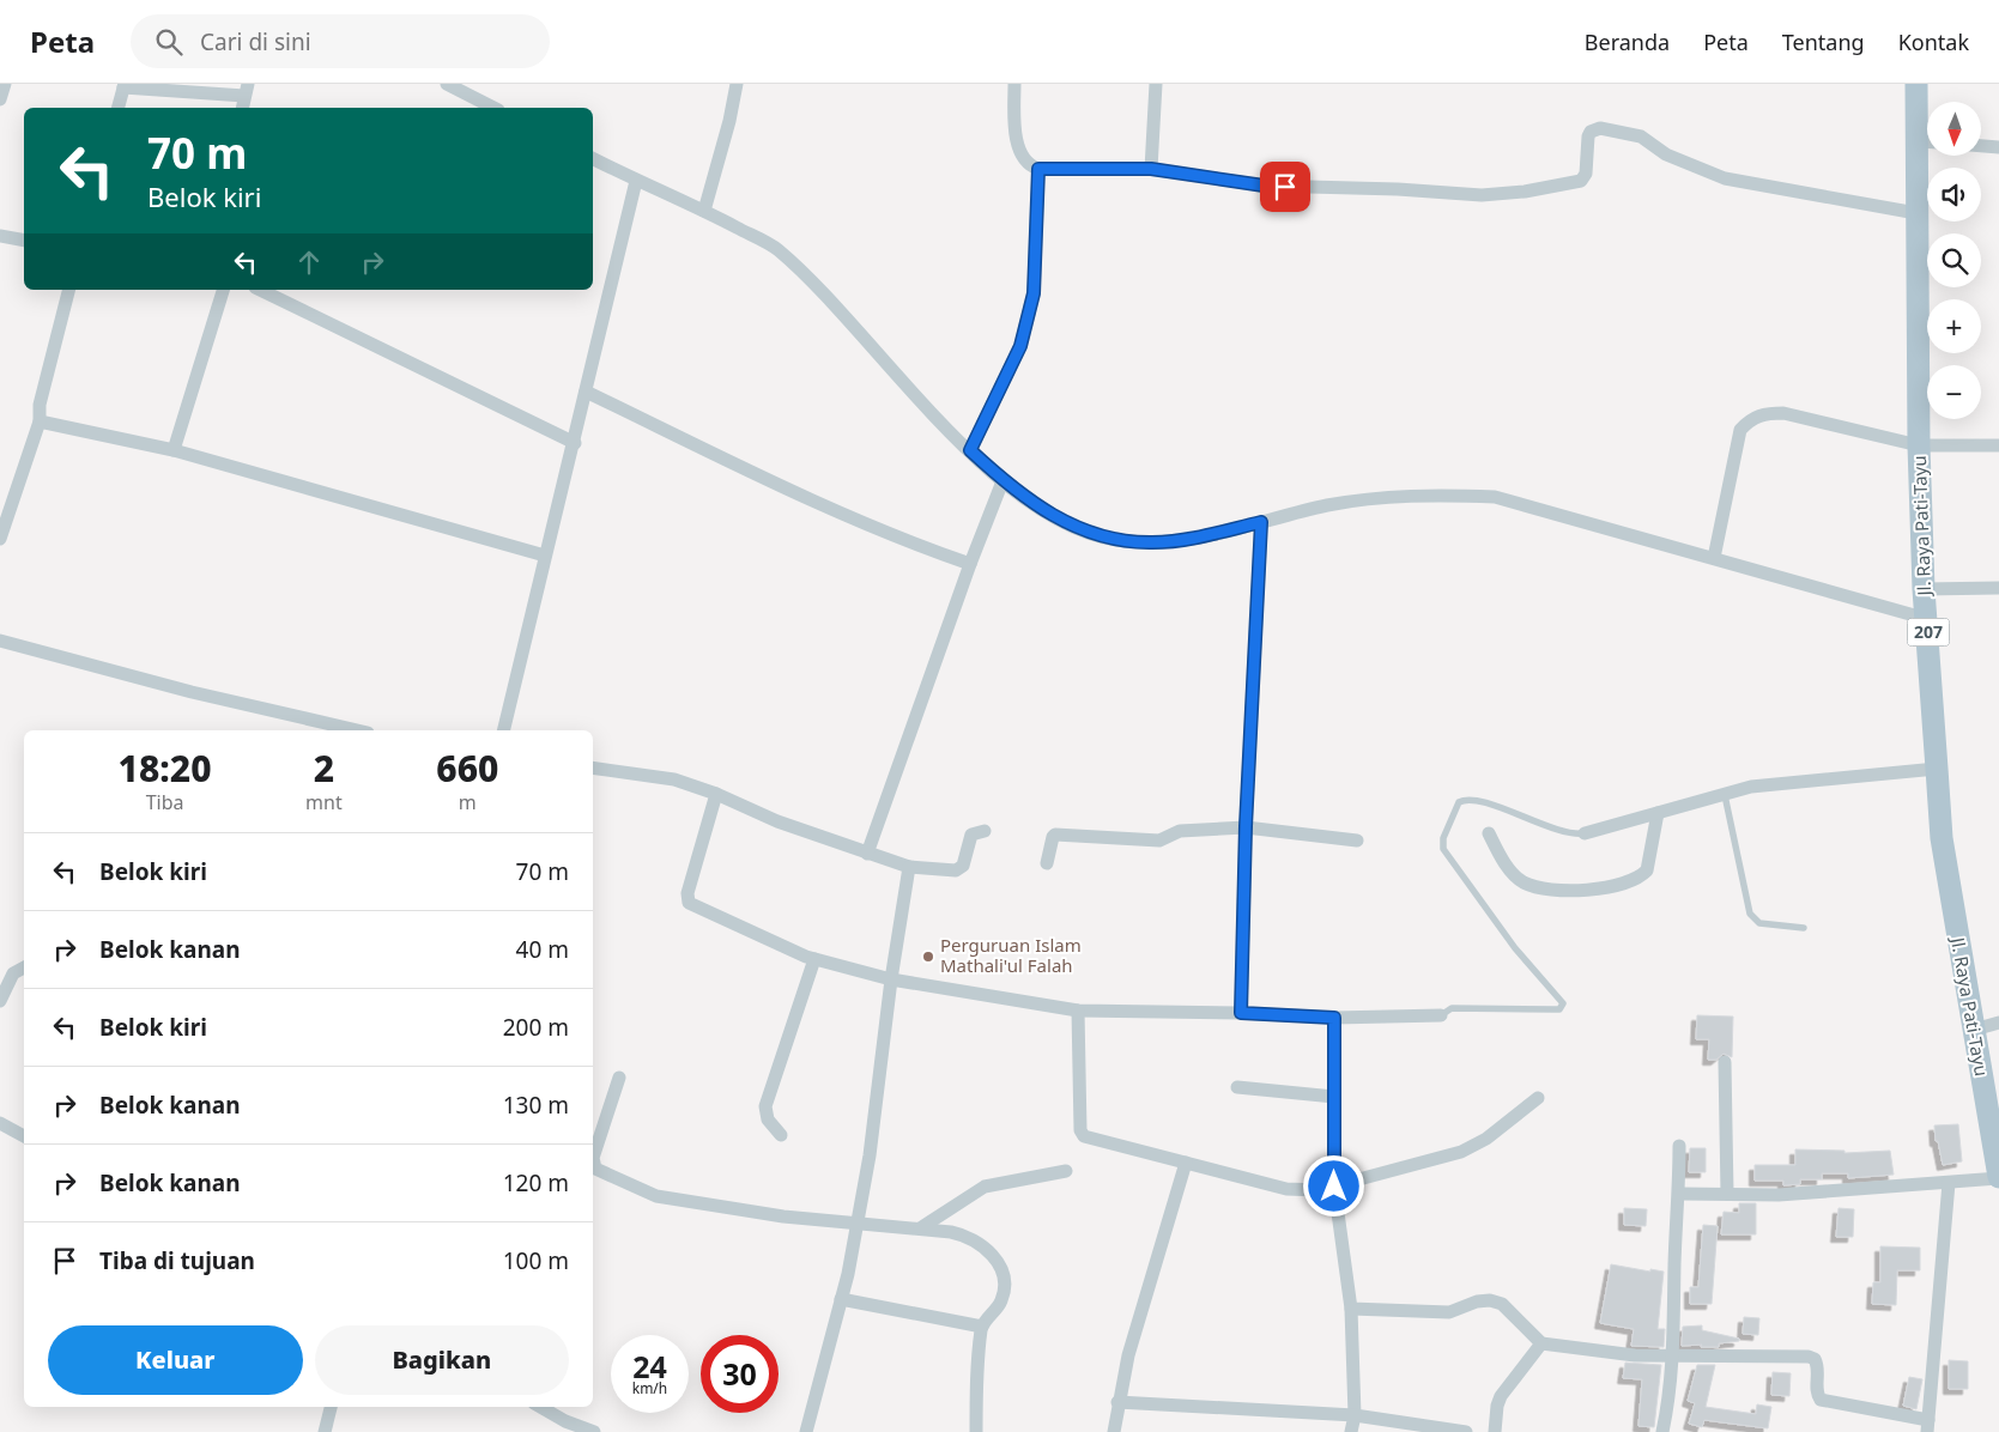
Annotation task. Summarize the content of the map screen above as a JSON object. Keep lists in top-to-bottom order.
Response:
{
  "streets": {
    "main road": ["Jl. Raya Pati-Tayu", "207"]
  },
  "places": ["Perguruan Islam Mathali'ul Falah"],
  "north": "bottom",
  "page": {
    "header": "Peta",
    "search": "Cari di sini",
    "nav": [
      "Beranda",
      "Peta",
      "Tentang",
      "Kontak"
    ],
    "map_buttons": ["+", "−"],
    "turn": ["70 m", "Belok kiri"],
    "eta": [
      "18:20",
      "Tiba",
      "2",
      "mnt",
      "660",
      "m"
    ],
    "list": [
      {
        "name": "Belok kiri",
        "value": "70 m"
      },
      {
        "name": "Belok kanan",
        "value": "40 m"
      },
      {
        "name": "Belok kiri",
        "value": "200 m"
      },
      {
        "name": "Belok kanan",
        "value": "130 m"
      },
      {
        "name": "Belok kanan",
        "value": "120 m"
      },
      {
        "name": "Tiba di tujuan",
        "value": "100 m"
      }
    ],
    "buttons": ["Keluar", "Bagikan"],
    "speed": "24 km/h",
    "limit": "30"
  }
}
